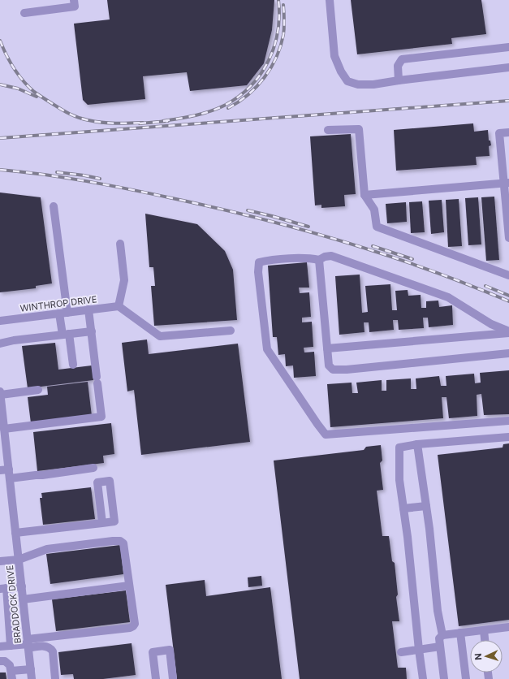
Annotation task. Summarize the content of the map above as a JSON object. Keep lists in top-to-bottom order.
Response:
{
  "streets": {
    "street": ["WINTHROP DRIVE", "BRADDOCK DRIVE"]
  },
  "north": "left"
}
